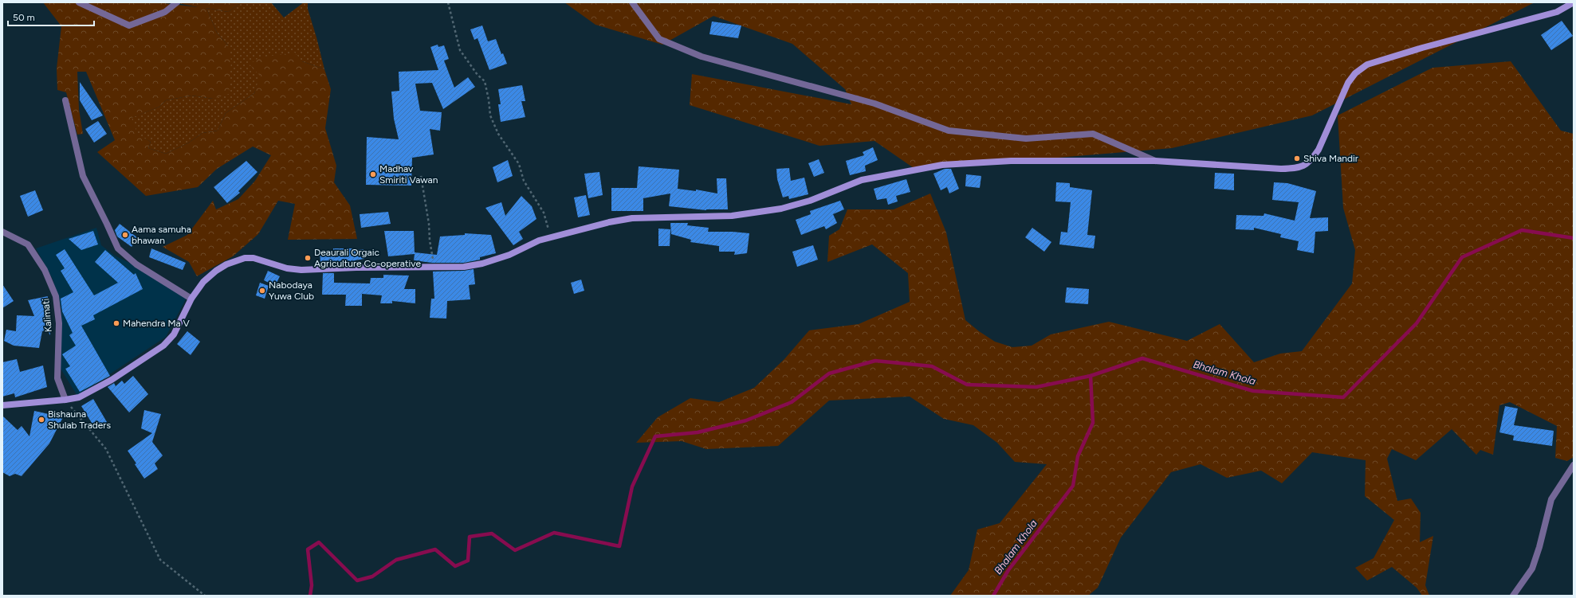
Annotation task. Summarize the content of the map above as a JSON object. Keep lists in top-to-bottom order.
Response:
{
  "streets": {
    "street": ["Kalimati"]
  },
  "water": ["Bhalam Khola"],
  "places": [
    "Shiva Mandir",
    "Madhav Smiriti Vawan",
    "Aama samuha bhawan",
    "Deaurali Orgaic Agriculture Co-operative",
    "Nabodaya Yuwa Club",
    "Mahendra Ma V",
    "Bishauna Shulab Traders"
  ],
  "scale_bar": "50 m"
}
